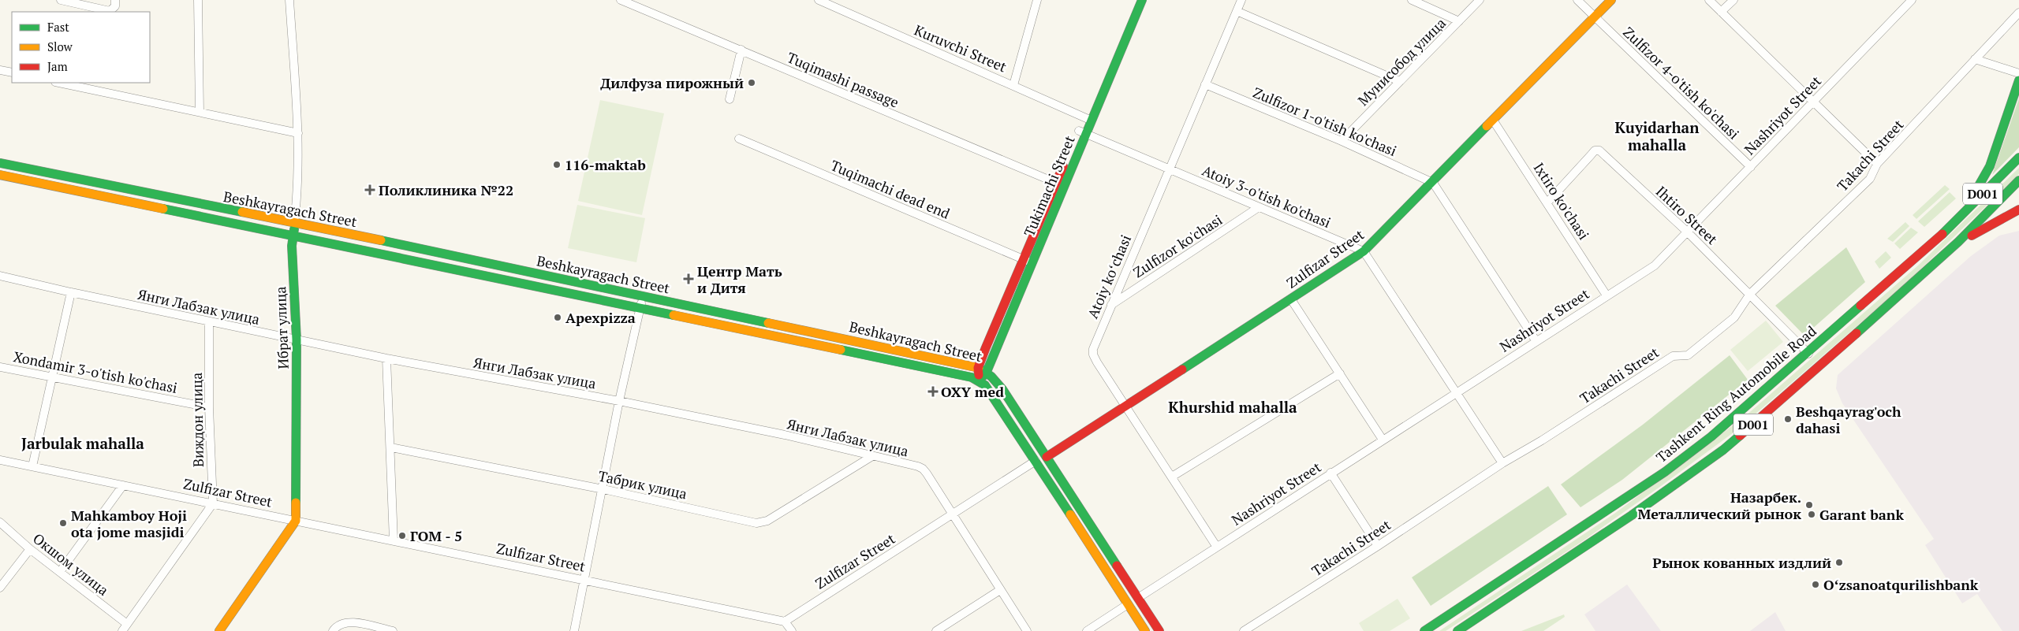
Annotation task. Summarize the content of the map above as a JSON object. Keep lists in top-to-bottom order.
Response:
{
  "streets": {
    "main road": [
      "Tukimachi Street",
      "D001",
      "Beshkayragach Street",
      "Zulfizar Street",
      "Ибрат улица",
      "Tashkent Ring Automobile Road"
    ],
    "street": [
      "Kuruvchi Street",
      "Мунисобод улица",
      "Tuqimashi passage",
      "Zulfizor 4-o'tish ko'chasi",
      "Nashriyot Street",
      "Zulfizor 1-o'tish ko'chasi",
      "Takachi Street",
      "Tuqimachi dead end",
      "Atoiy 3-o'tish ko'chasi",
      "Ixtiro ko'chasi",
      "Ihtiro Street",
      "Zulfizor ko'chasi",
      "Atoiy koʻchasi",
      "Янги Лабзак улица",
      "Xondamir 3-o'tish ko'chasi",
      "Виждон улица",
      "Табрик улица",
      "Окшом улица"
    ]
  },
  "crossings": [
    ["Kuruvchi Street", "Tukimachi Street"],
    ["Мунисобод улица", "Zulfizor 1-o'tish ko'chasi"],
    ["Tuqimashi passage", "Tukimachi Street"],
    ["Zulfizor 4-o'tish ko'chasi", "Nashriyot Street"],
    ["Zulfizor 4-o'tish ko'chasi", "Zulfizar Street"],
    ["Nashriyot Street", "Ixtiro ko'chasi"],
    ["Nashriyot Street", "Beshkayragach Street"],
    ["Nashriyot Street", "Ihtiro Street"],
    ["Nashriyot Street", "Atoiy koʻchasi"],
    ["Zulfizor 1-o'tish ko'chasi", "Zulfizar Street"],
    ["Zulfizor 1-o'tish ko'chasi", "Atoiy koʻchasi"],
    ["Takachi Street", "Ihtiro Street"],
    ["Tukimachi Street", "Tuqimachi dead end"],
    ["Tukimachi Street", "Atoiy 3-o'tish ko'chasi"],
    ["Tukimachi Street", "Beshkayragach Street"],
    ["Atoiy 3-o'tish ko'chasi", "Zulfizor ko'chasi"],
    ["Atoiy 3-o'tish ko'chasi", "Zulfizar Street"],
    ["Atoiy 3-o'tish ko'chasi", "Atoiy koʻchasi"],
    ["Ixtiro ko'chasi", "Ihtiro Street"],
    ["Ixtiro ko'chasi", "Zulfizar Street"],
    ["Beshkayragach Street", "Zulfizar Street"],
    ["Beshkayragach Street", "Ибрат улица"],
    ["Ihtiro Street", "Tashkent Ring Automobile Road"],
    ["Zulfizor ko'chasi", "Atoiy koʻchasi"],
    ["Zulfizar Street", "Atoiy koʻchasi"],
    ["Zulfizar Street", "Янги Лабзак улица"],
    ["Zulfizar Street", "Ибрат улица"],
    ["Zulfizar Street", "Виждон улица"],
    ["Янги Лабзак улица", "Ибрат улица"],
    ["Янги Лабзак улица", "Виждон улица"],
    ["Янги Лабзак улица", "Табрик улица"],
    ["Xondamir 3-o'tish ko'chasi", "Виждон улица"]
  ],
  "districts": ["Kuyidarhan mahalla", "Khurshid mahalla", "Jarbulak mahalla"],
  "places": {
    "other": [
      "Дилфуза пирожный",
      "116-maktab",
      "Apexpizza",
      "Beshqayrag'och dahasi",
      "Назарбек. Металлический рынок",
      "Garant bank",
      "Mahkamboy Hoji ota jome masjidi",
      "ГОМ - 5",
      "Рынок кованных издлий",
      "Oʻzsanoatqurilishbank"
    ],
    "health": ["Поликлиника №22", "Центр Мать и Дитя", "OXY med"]
  },
  "legend": ["Fast", "Slow", "Jam"]
}
